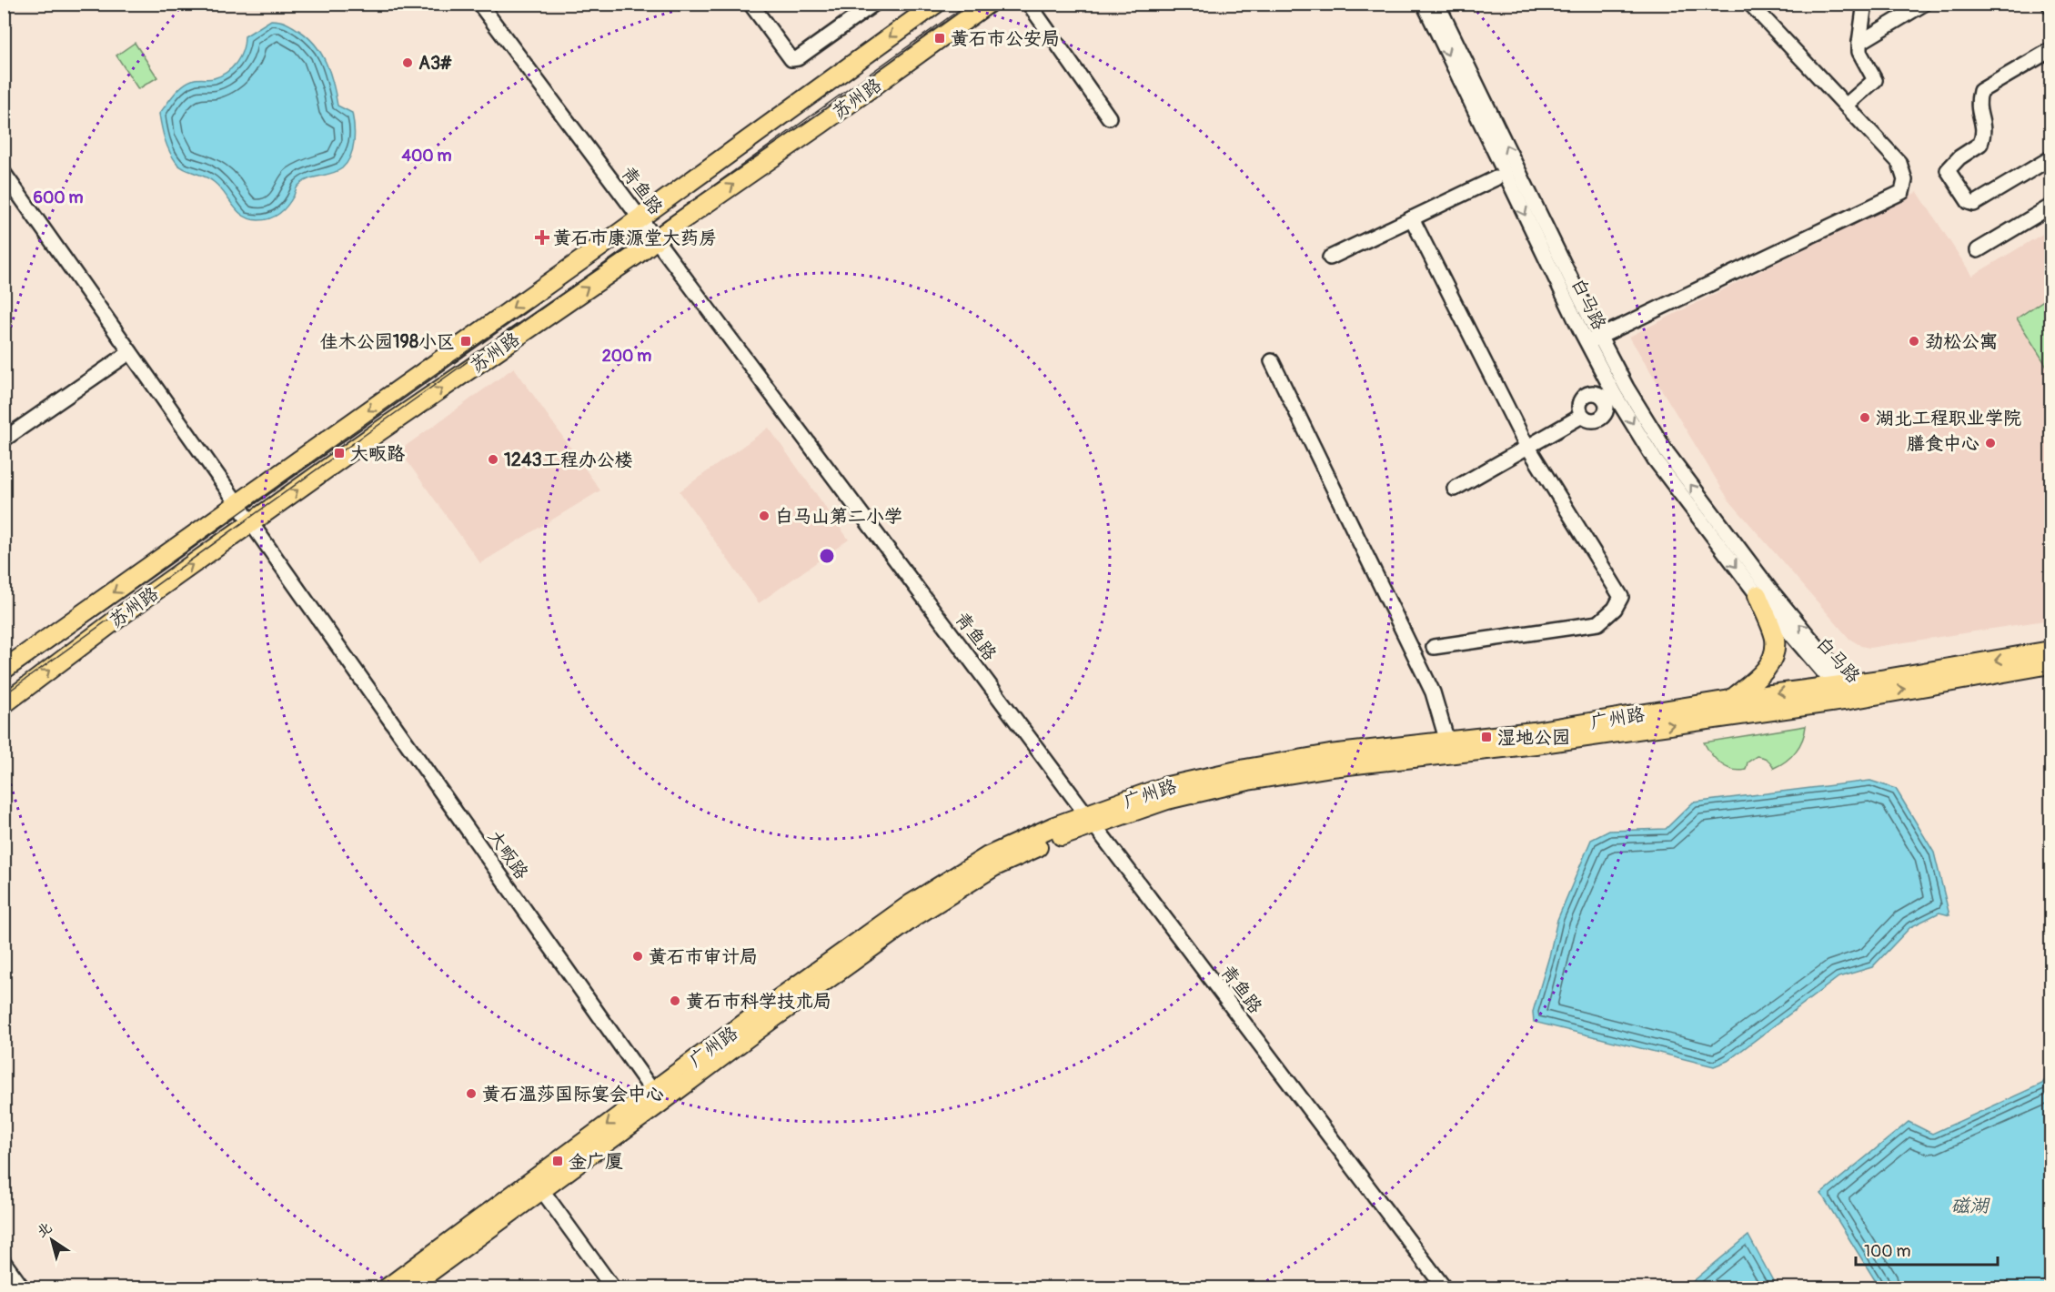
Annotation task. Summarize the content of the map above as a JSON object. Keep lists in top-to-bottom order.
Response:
{
  "streets": {
    "main road": ["苏州路", "广州路"],
    "street": ["青鱼路", "白马路", "大畈路"]
  },
  "crossings": [
    ["苏州路", "青鱼路"],
    ["苏州路", "大畈路"],
    ["青鱼路", "广州路"],
    ["白马路", "广州路"],
    ["广州路", "大畈路"]
  ],
  "water": ["磁湖"],
  "places": {
    "transit": [
      "黄石市公安局",
      "佳木公园198小区",
      "大畈路",
      "湿地公园",
      "金广厦"
    ],
    "other": [
      "A3#",
      "劲松公寓",
      "湖北工程职业学院",
      "膳食中心",
      "1243工程办公楼",
      "白马山第二小学",
      "黄石市审计局",
      "黄石市科学技术局",
      "黄石温莎国际宴会中心"
    ],
    "health": ["黄石市康源堂大药房"]
  },
  "scale_bar": "100 m",
  "north": "top left",
  "rings": ["400 m", "600 m", "200 m"]
}
